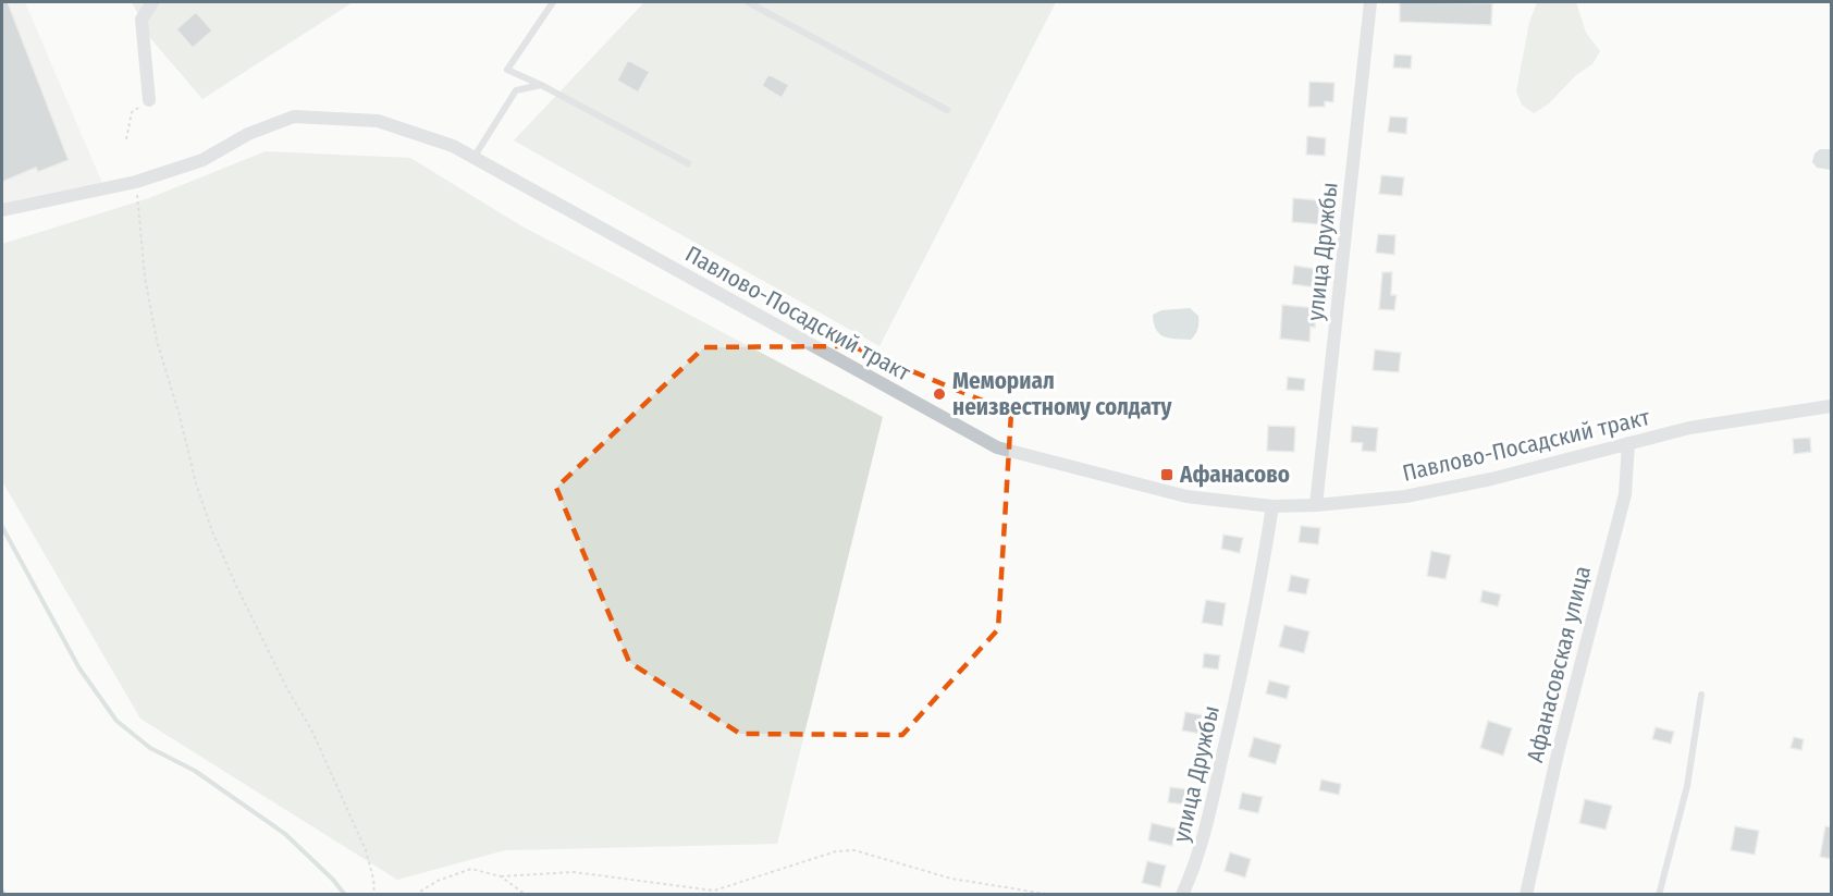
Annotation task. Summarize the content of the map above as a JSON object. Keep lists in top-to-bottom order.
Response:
{
  "streets": {
    "street": ["улица Дружбы", "Павлово-Посадский тракт", "Афанасовская улица"]
  },
  "crossings": [
    ["улица Дружбы", "Павлово-Посадский тракт"],
    ["Павлово-Посадский тракт", "Афанасовская улица"]
  ],
  "places": {
    "other": ["Мемориал неизвестному солдату"],
    "transit": ["Афанасово"]
  }
}
